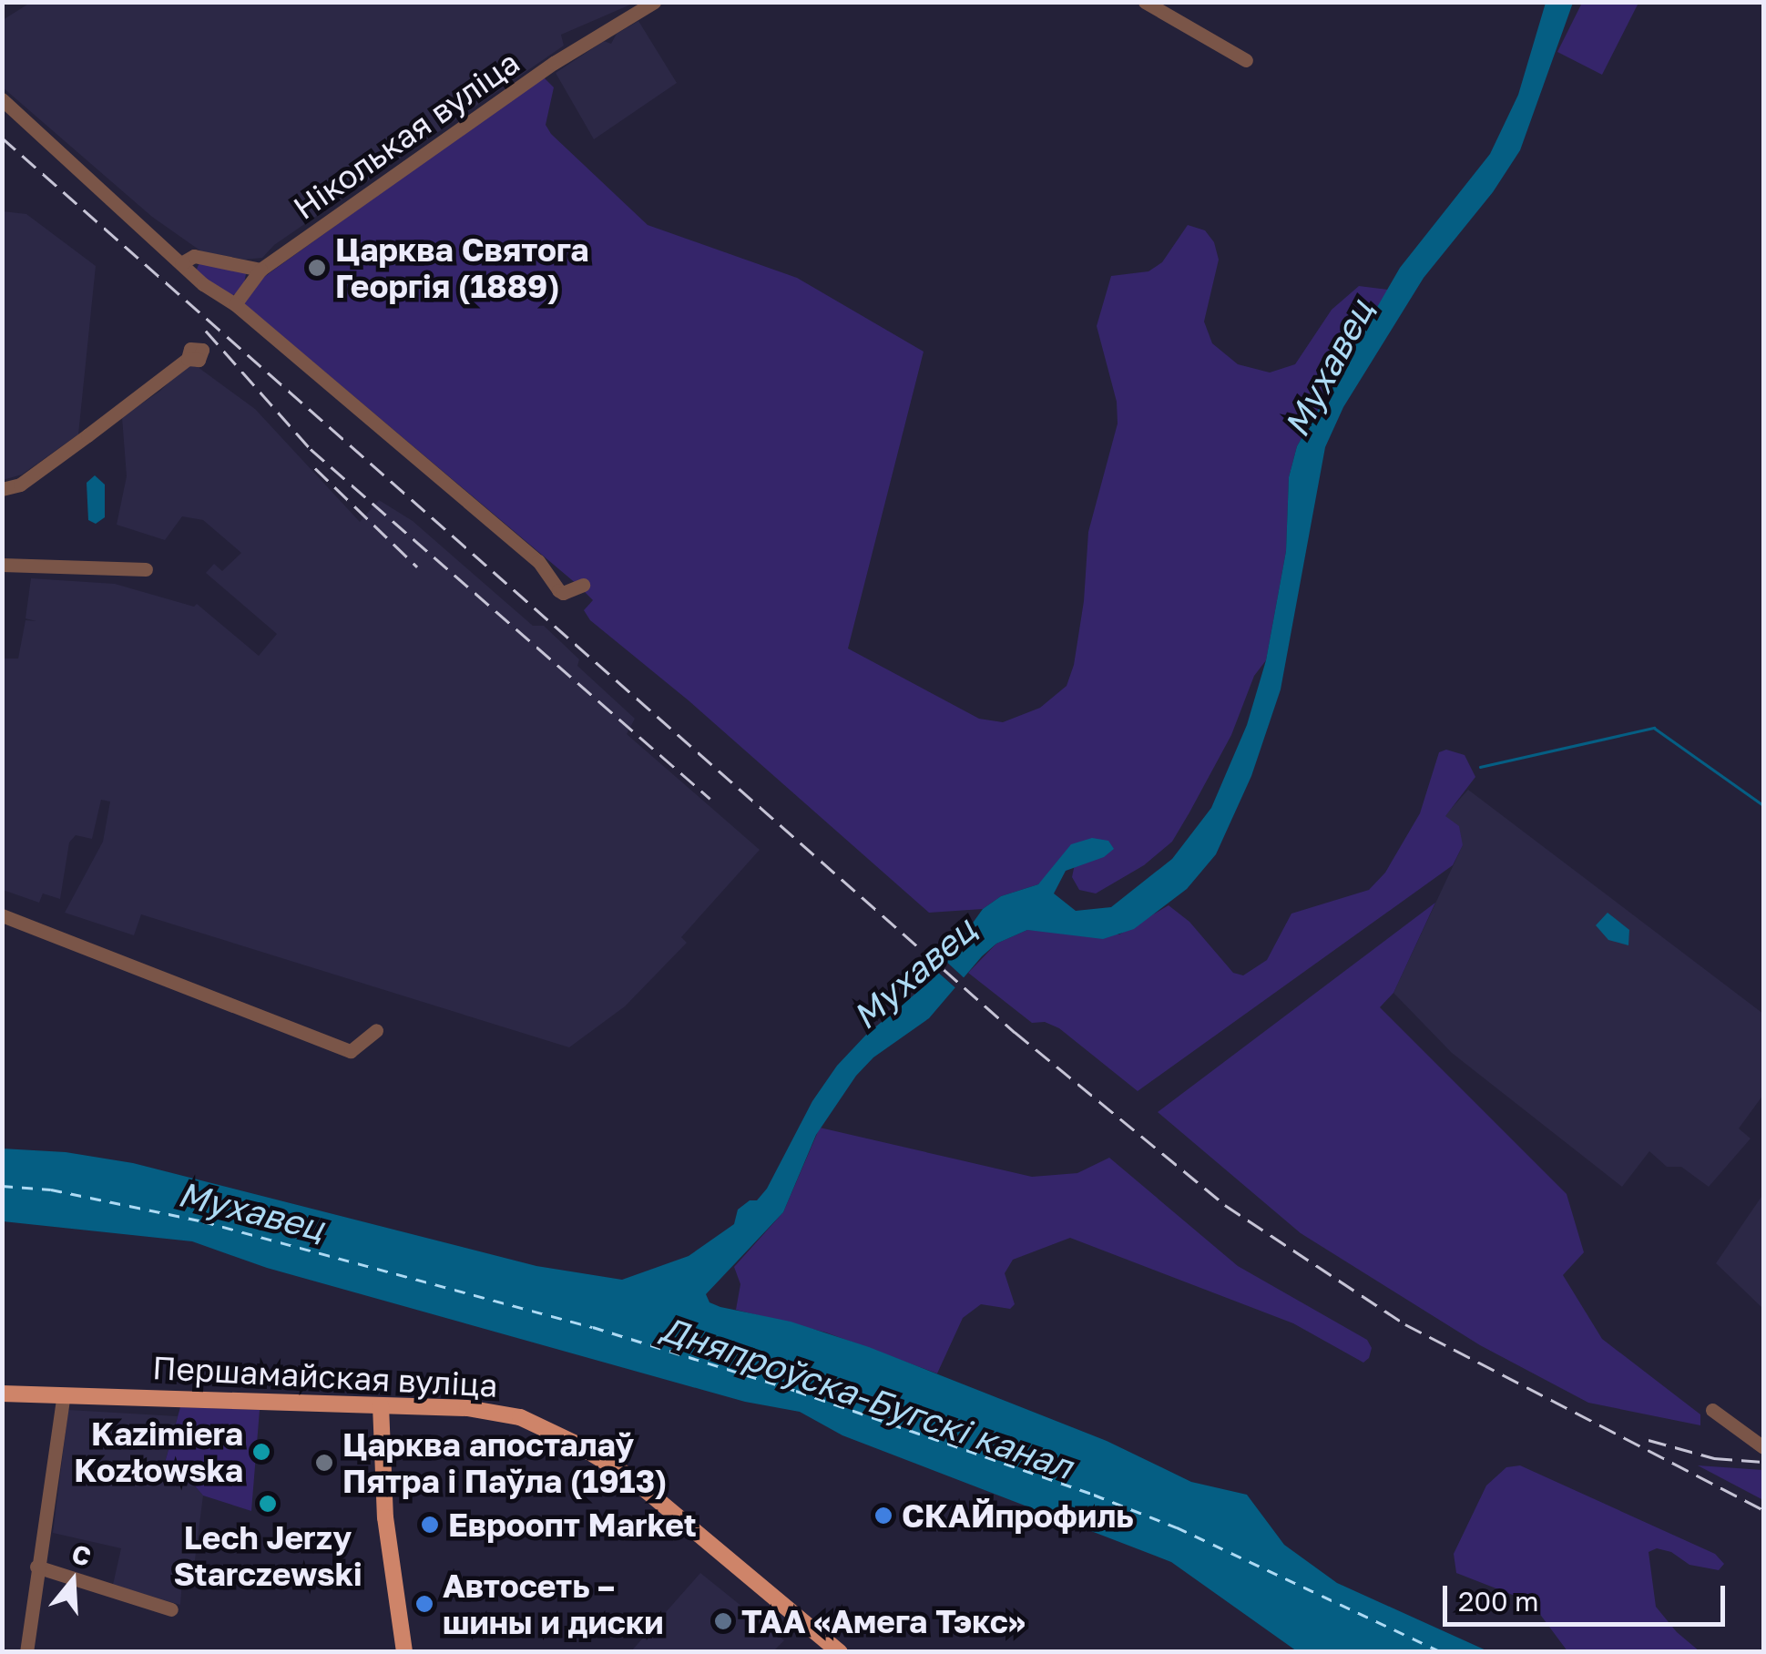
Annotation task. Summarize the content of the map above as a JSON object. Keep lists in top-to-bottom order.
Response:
{
  "streets": {
    "main road": ["Першамайская вуліца"],
    "street": ["Ніколькая вуліца"]
  },
  "water": ["Мухавец", "Дняпроўска-Бугскі канал"],
  "places": [
    "Царква Святога Георгія (1889)",
    "Kazimiera Kozłowska",
    "Царква апосталаў Пятра і Паўла (1913)",
    "Lech Jerzy Starczewski",
    "СКАЙпрофиль",
    "Евроопт Market",
    "Автосеть – шины и диски",
    "ТАА «Амега Тэкс»"
  ],
  "scale_bar": "200 m",
  "north": "top"
}
